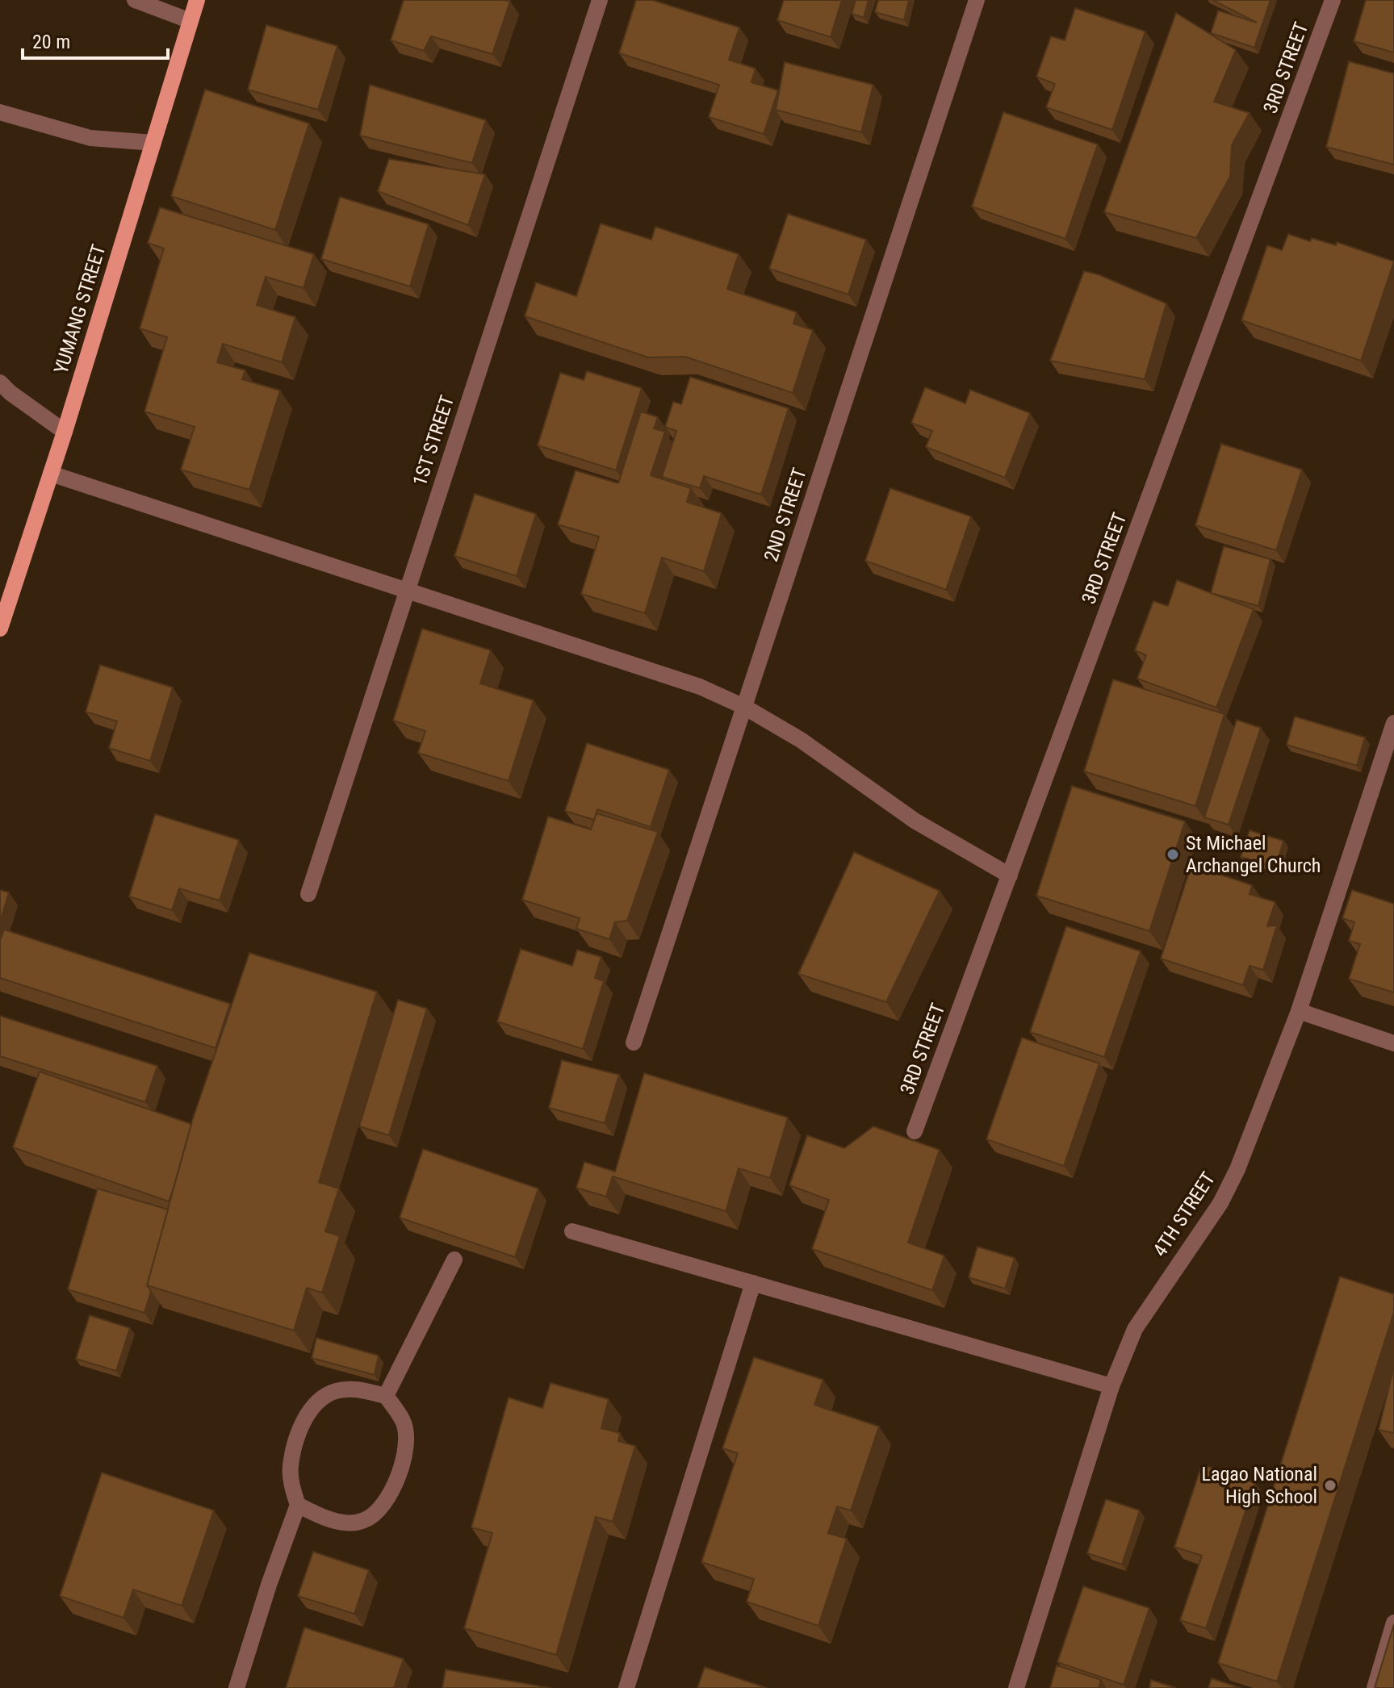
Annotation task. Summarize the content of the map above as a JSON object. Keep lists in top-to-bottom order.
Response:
{
  "streets": {
    "main road": ["YUMANG STREET"],
    "street": [
      "3RD STREET",
      "1ST STREET",
      "2ND STREET",
      "4TH STREET"
    ]
  },
  "places": ["St Michael Archangel Church", "Lagao National High School"],
  "scale_bar": "20 m"
}
